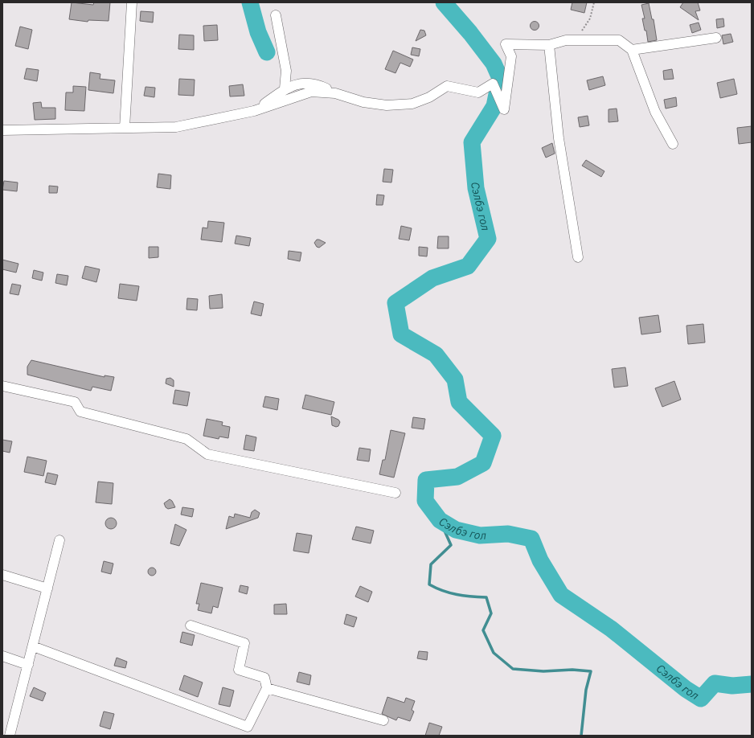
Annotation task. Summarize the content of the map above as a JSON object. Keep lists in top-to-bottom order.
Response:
{
  "water": ["Сэлбэ гол"]
}
